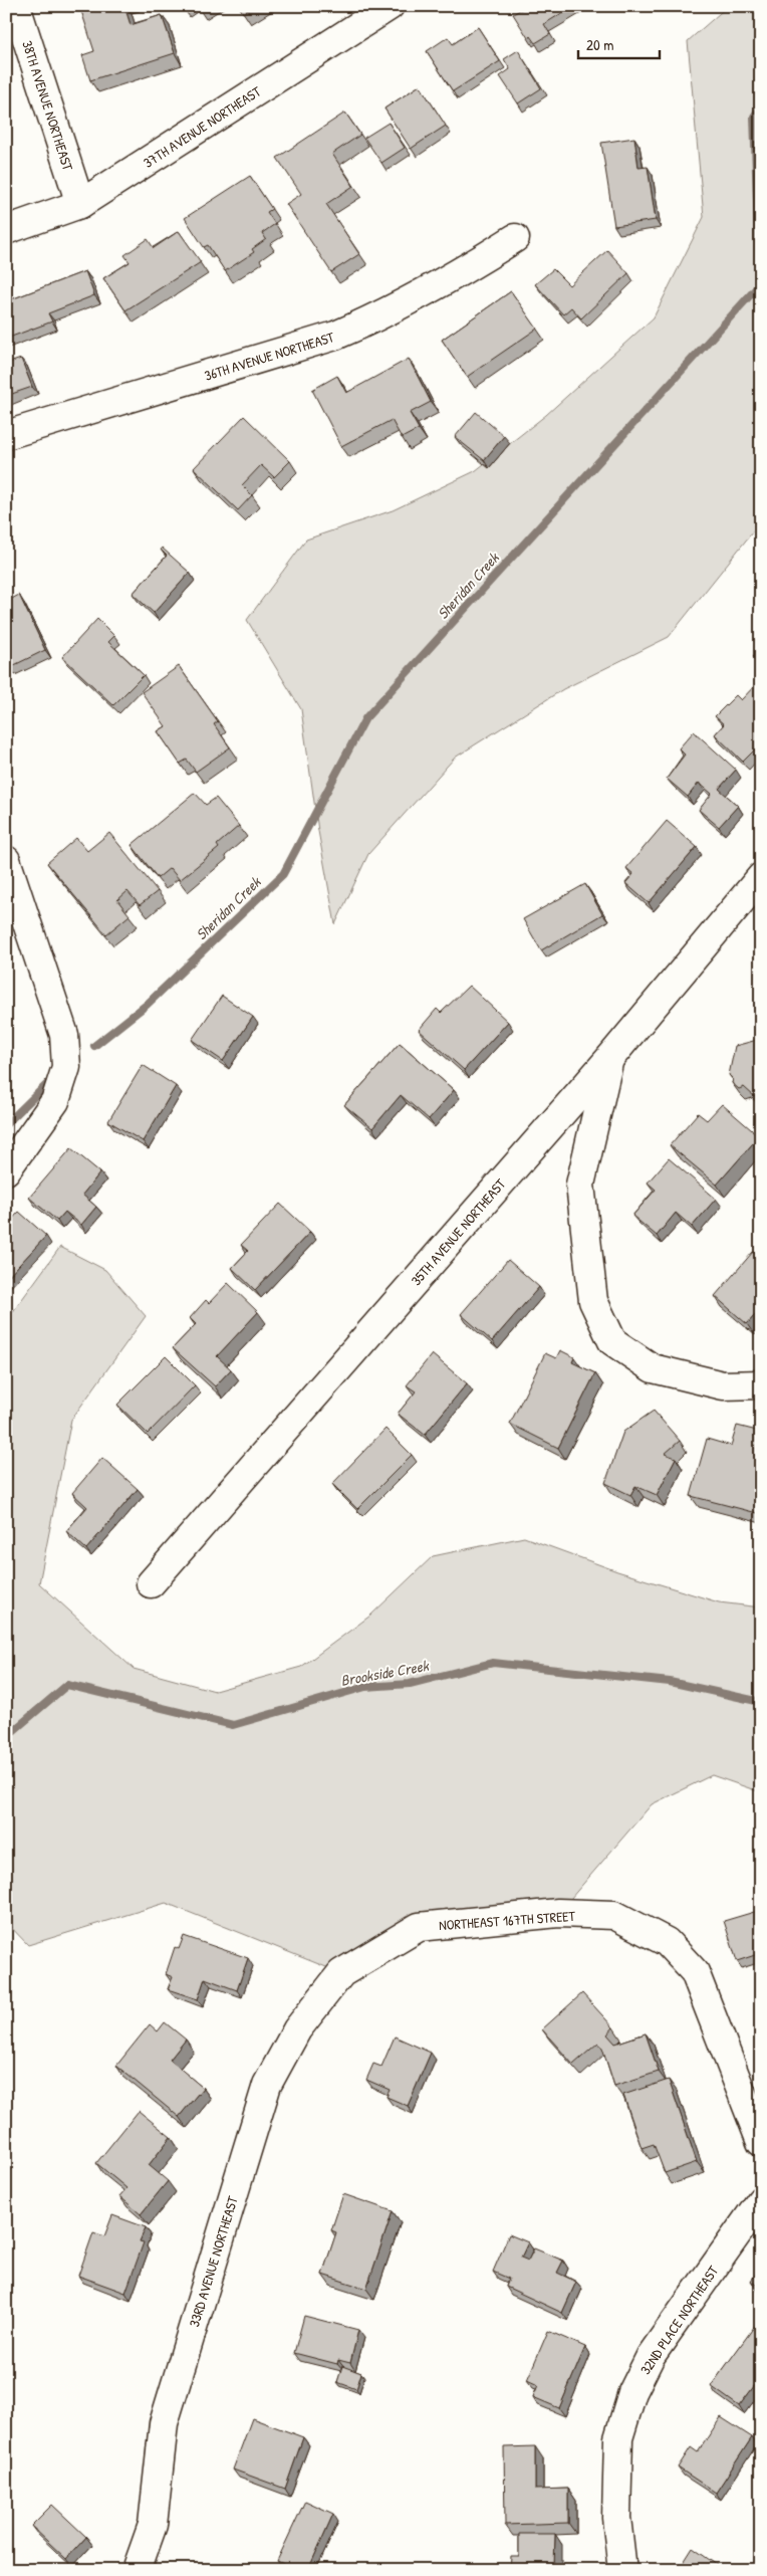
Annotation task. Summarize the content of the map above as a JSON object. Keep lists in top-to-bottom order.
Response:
{
  "streets": {
    "street": [
      "38TH AVENUE NORTHEAST",
      "37TH AVENUE NORTHEAST",
      "36TH AVENUE NORTHEAST",
      "35TH AVENUE NORTHEAST",
      "NORTHEAST 167TH STREET",
      "33RD AVENUE NORTHEAST",
      "32ND PLACE NORTHEAST"
    ]
  },
  "crossings": [
    ["38TH AVENUE NORTHEAST", "37TH AVENUE NORTHEAST"],
    ["NORTHEAST 167TH STREET", "33RD AVENUE NORTHEAST"]
  ],
  "water": ["Sheridan Creek", "Brookside Creek"],
  "scale_bar": "20 m"
}
